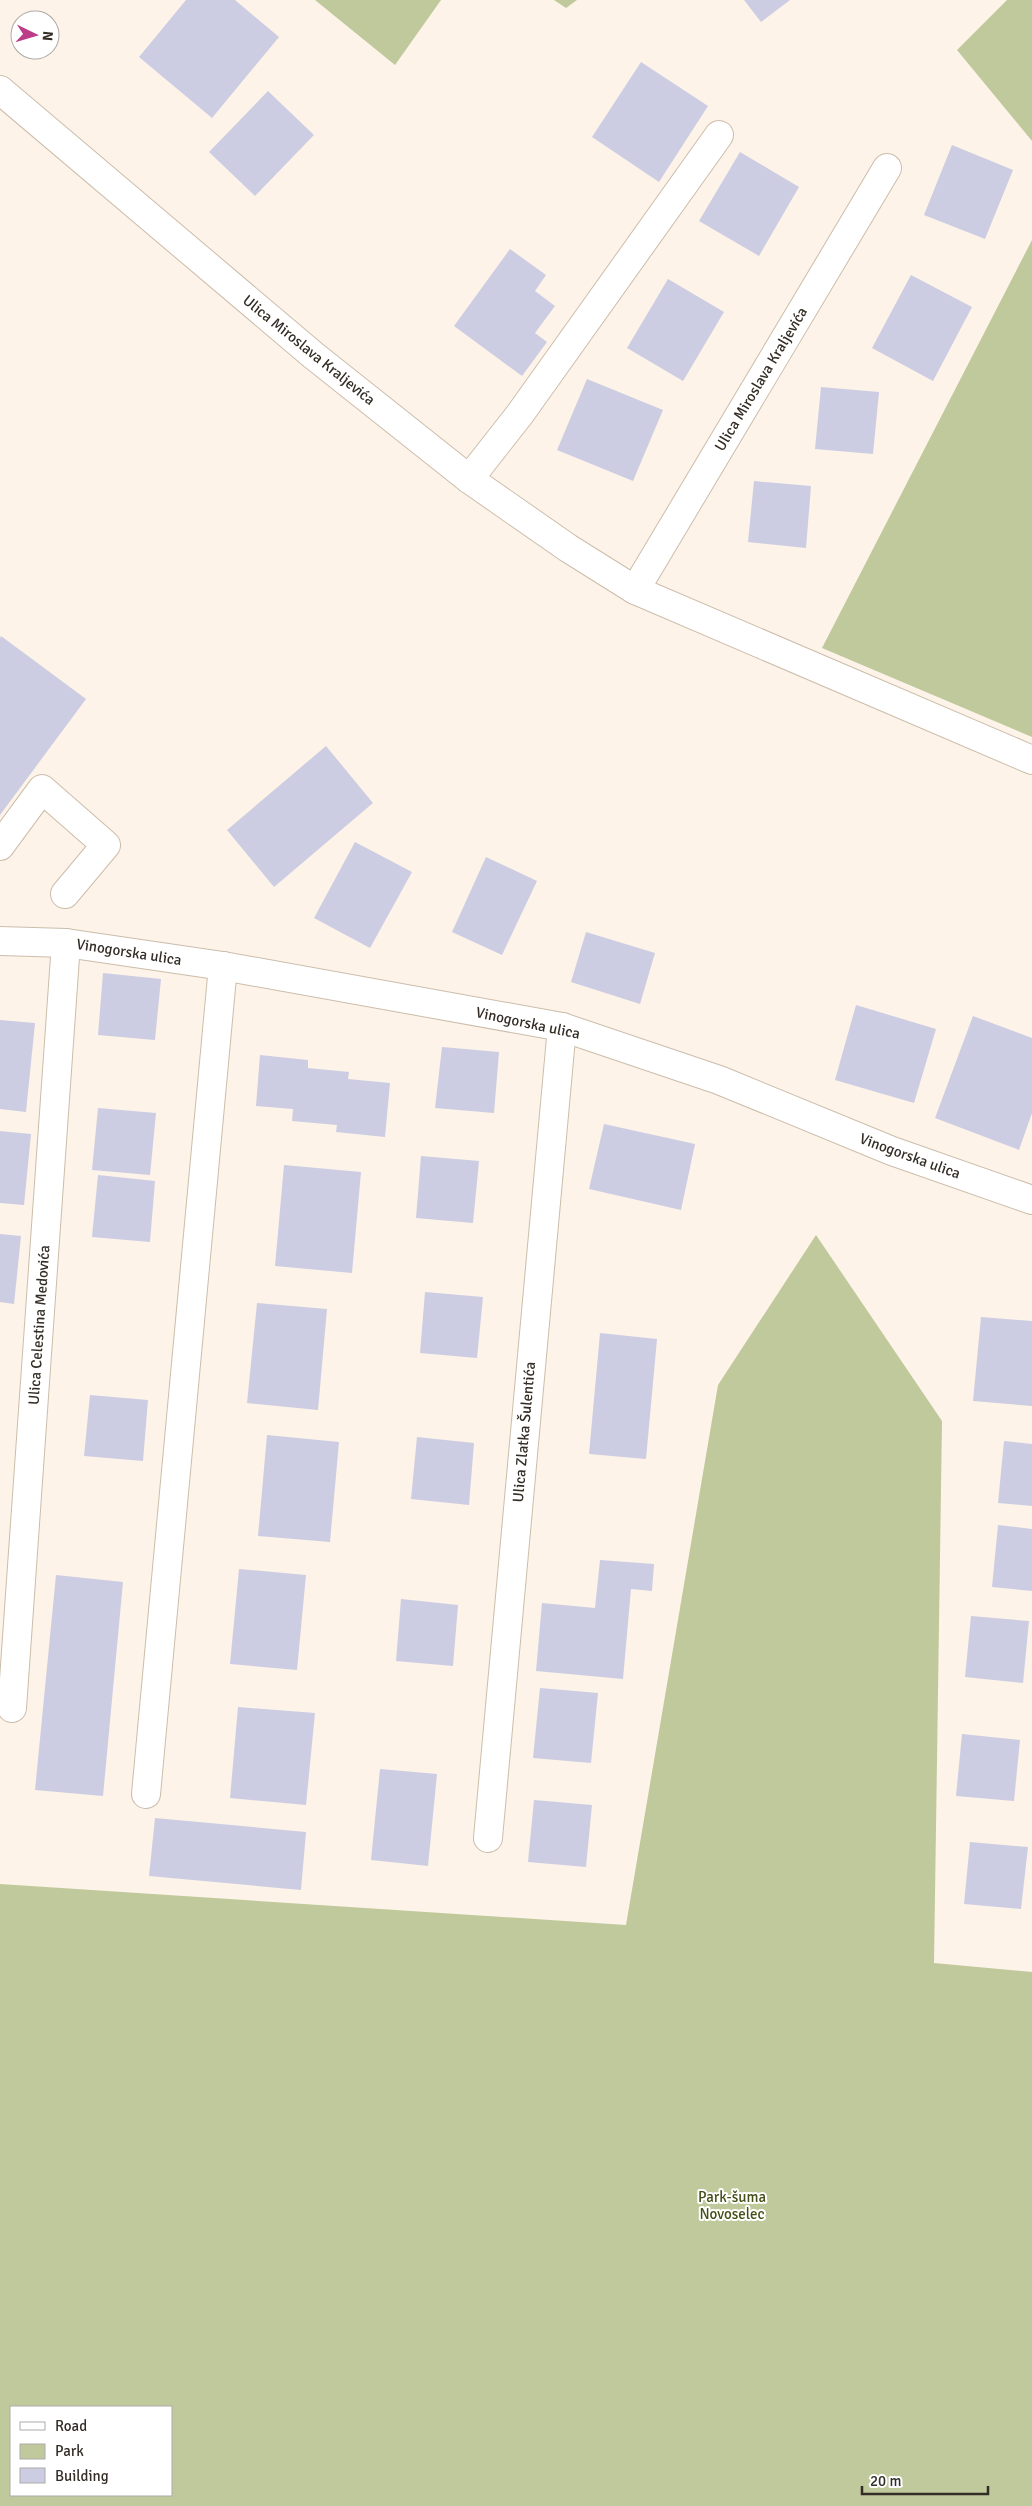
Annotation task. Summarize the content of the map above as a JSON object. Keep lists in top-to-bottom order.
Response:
{
  "streets": {
    "street": [
      "Ulica Miroslava Kraljevića",
      "Vinogorska ulica",
      "Ulica Celestina Medovića",
      "Ulica Zlatka Šulentića"
    ]
  },
  "crossings": [
    ["Vinogorska ulica", "Ulica Celestina Medovića"],
    ["Vinogorska ulica", "Ulica Zlatka Šulentića"]
  ],
  "parks": ["Park-šuma Novoselec"],
  "legend": ["Road", "Park", "Building"],
  "scale_bar": "20 m",
  "north": "right"
}
